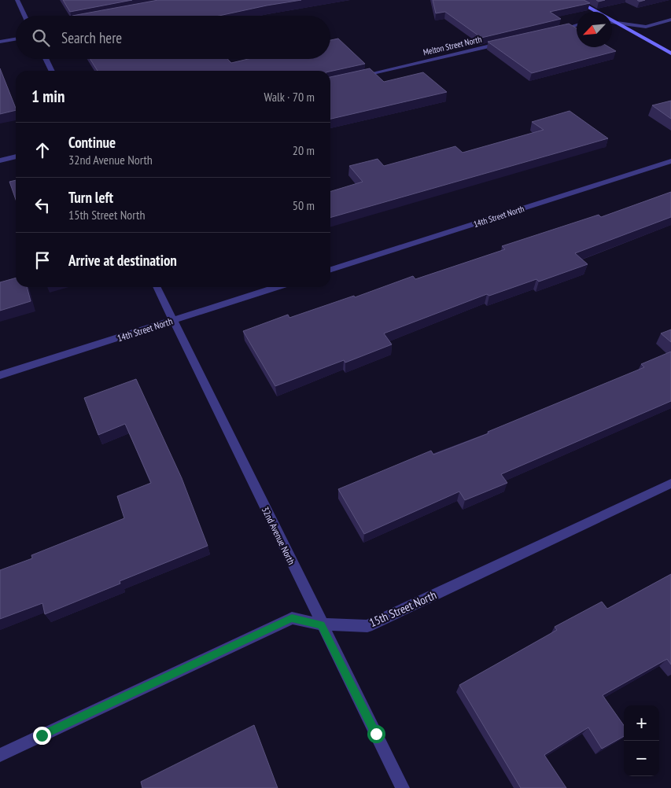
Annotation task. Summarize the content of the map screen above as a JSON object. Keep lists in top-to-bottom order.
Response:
{
  "streets": {
    "street": [
      "Melton Street North",
      "14th Street North",
      "32nd Avenue North",
      "15th Street North"
    ]
  },
  "crossings": [
    ["14th Street North", "32nd Avenue North"],
    ["32nd Avenue North", "15th Street North"]
  ],
  "north": "bottom left",
  "page": {
    "search": "Search here",
    "heading": ["1 min", "Walk · 70 m"],
    "list": [
      ["Continue", "32nd Avenue North", "20 m"],
      ["Turn left", "15th Street North", "50 m"],
      "Arrive at destination"
    ],
    "map_buttons": ["+", "−"]
  }
}
